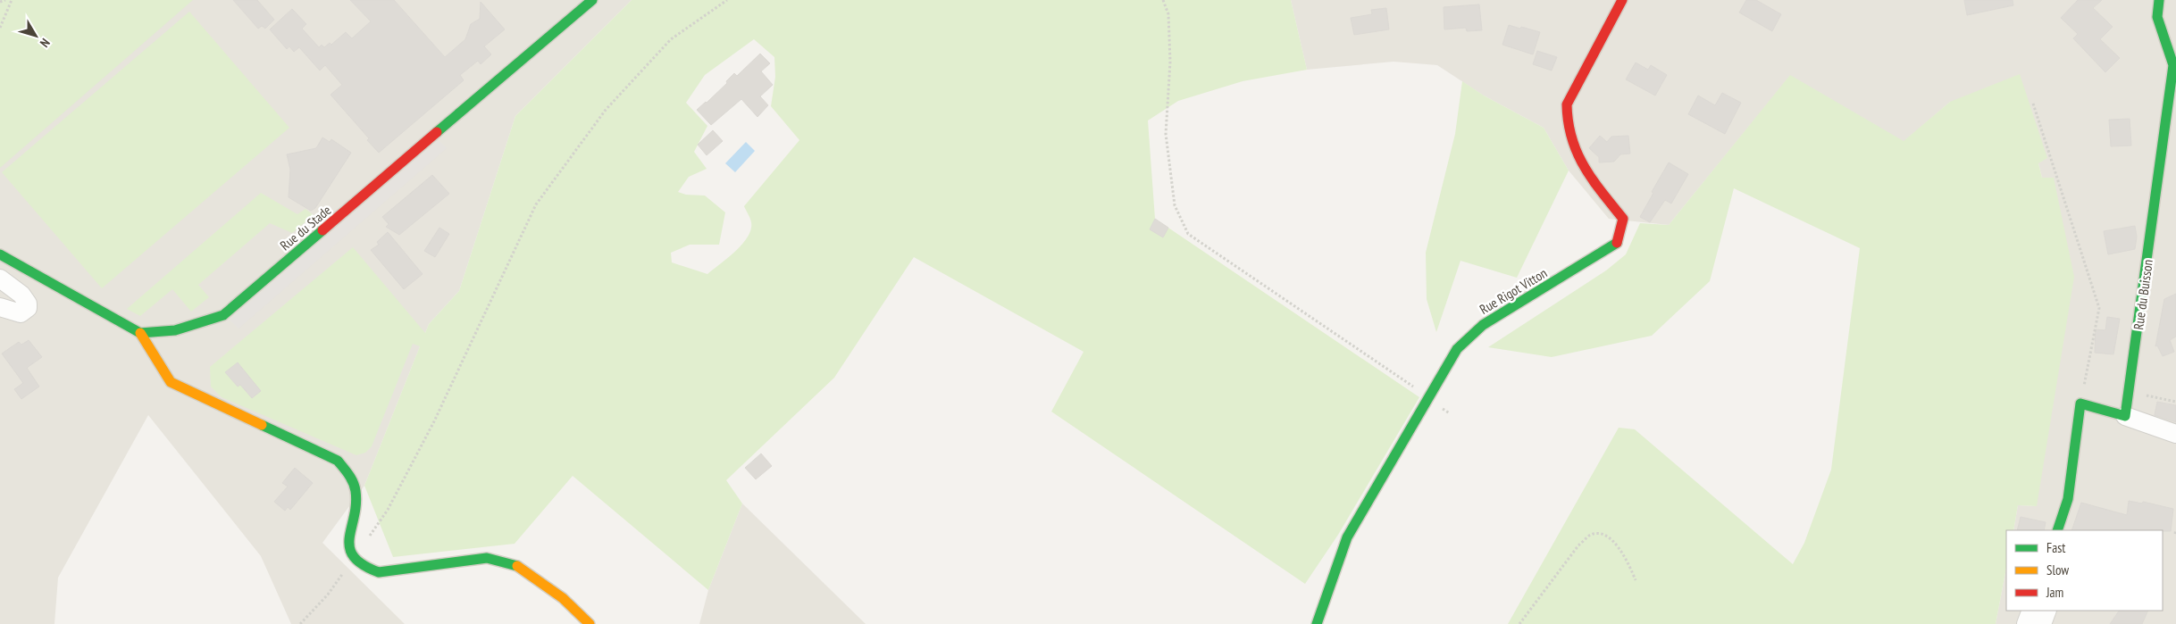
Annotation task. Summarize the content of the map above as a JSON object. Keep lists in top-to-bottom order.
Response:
{
  "streets": {
    "street": ["Rue du Stade", "Rue Rigot Vitton", "Rue du Buisson"]
  },
  "legend": ["Fast", "Slow", "Jam"],
  "north": "bottom right"
}
